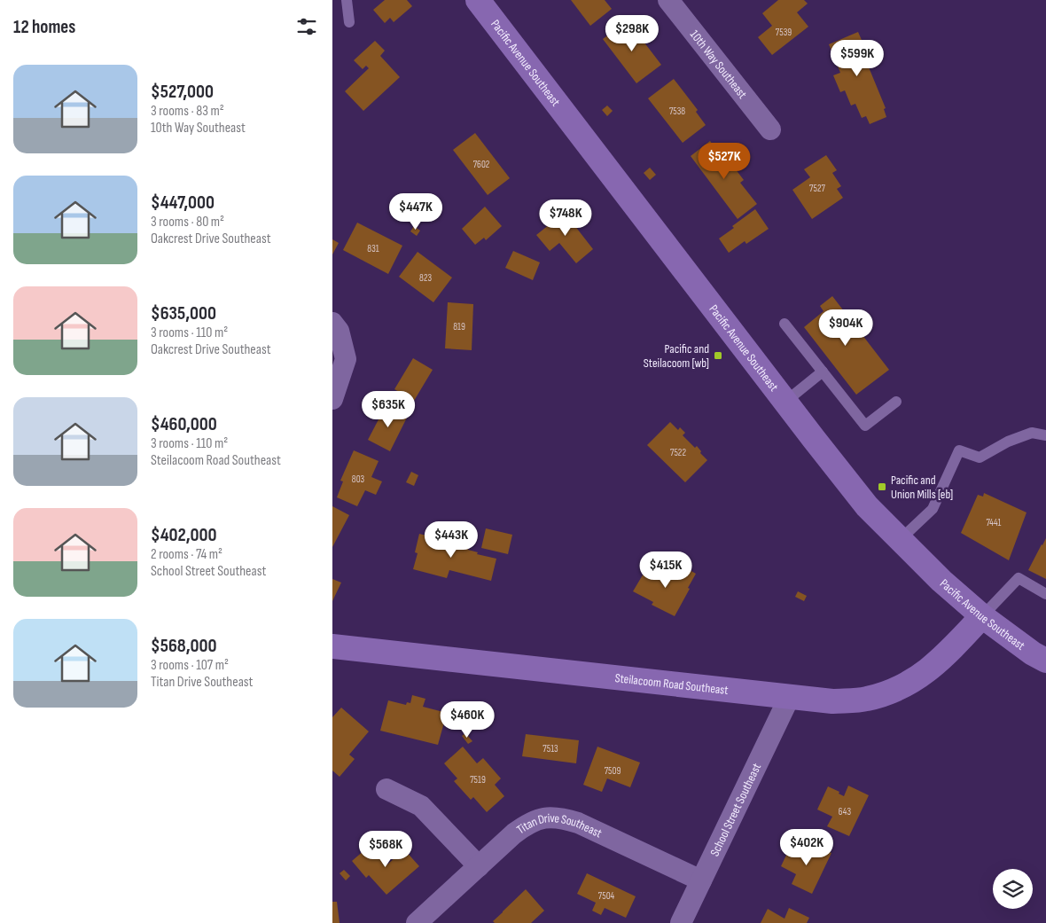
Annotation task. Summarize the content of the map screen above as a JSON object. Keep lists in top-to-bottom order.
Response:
{
  "streets": {
    "main road": ["Pacific Avenue Southeast", "Steilacoom Road Southeast"],
    "street": ["10th Way Southeast", "School Street Southeast", "Titan Drive Southeast"]
  },
  "crossings": [
    ["Pacific Avenue Southeast", "Steilacoom Road Southeast"],
    ["Steilacoom Road Southeast", "School Street Southeast"],
    ["School Street Southeast", "Titan Drive Southeast"]
  ],
  "places": {
    "transit": ["Pacific and Steilacoom [wb]", "Pacific and Union Mills [eb]"]
  },
  "house_numbers": [
    "7539",
    "7538",
    "7602",
    "7527",
    "831",
    "823",
    "819",
    "7522",
    "803",
    "7441",
    "7513",
    "7509",
    "7519",
    "643",
    "7504"
  ],
  "page": {
    "heading": "12 homes",
    "price": [
      "$298K",
      "$599K",
      "$527K",
      "$447K",
      "$748K",
      "$904K",
      "$635K",
      "$443K",
      "$415K",
      "$460K",
      "$402K",
      "$568K"
    ],
    "list": [
      {
        "name": "$527,000",
        "note": "3 rooms · 83 m² · 10th Way Southeast"
      },
      {
        "name": "$447,000",
        "note": "3 rooms · 80 m² · Oakcrest Drive Southeast"
      },
      {
        "name": "$635,000",
        "note": "3 rooms · 110 m² · Oakcrest Drive Southeast"
      },
      {
        "name": "$460,000",
        "note": "3 rooms · 110 m² · Steilacoom Road Southeast"
      },
      {
        "name": "$402,000",
        "note": "2 rooms · 74 m² · School Street Southeast"
      },
      {
        "name": "$568,000",
        "note": "3 rooms · 107 m² · Titan Drive Southeast"
      }
    ]
  }
}
